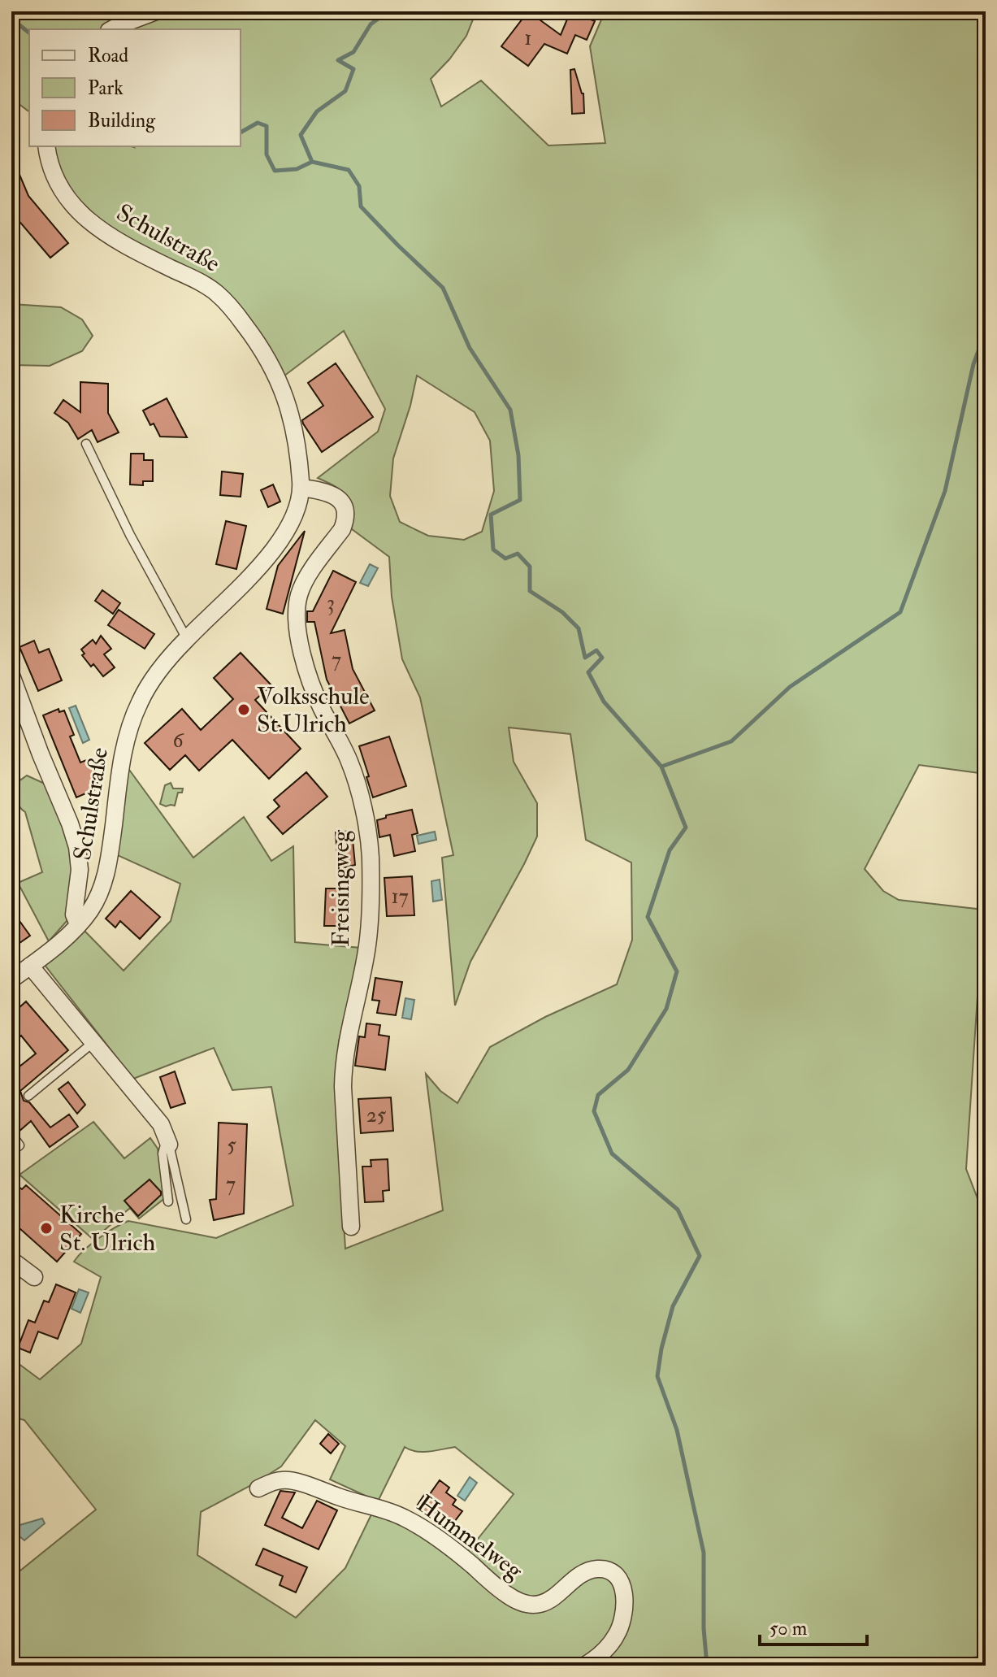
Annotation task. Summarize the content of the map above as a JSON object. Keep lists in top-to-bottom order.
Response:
{
  "streets": {
    "street": ["Schulstraße", "Freisingweg", "Hummelweg"]
  },
  "crossings": [
    ["Schulstraße", "Freisingweg"]
  ],
  "places": ["Volksschule St.Ulrich", "Kirche St. Ulrich"],
  "house_numbers": [
    "1",
    "3",
    "7",
    "6",
    "17",
    "25",
    "5",
    "7"
  ],
  "legend": ["Road", "Park", "Building"],
  "scale_bar": "50 m"
}
